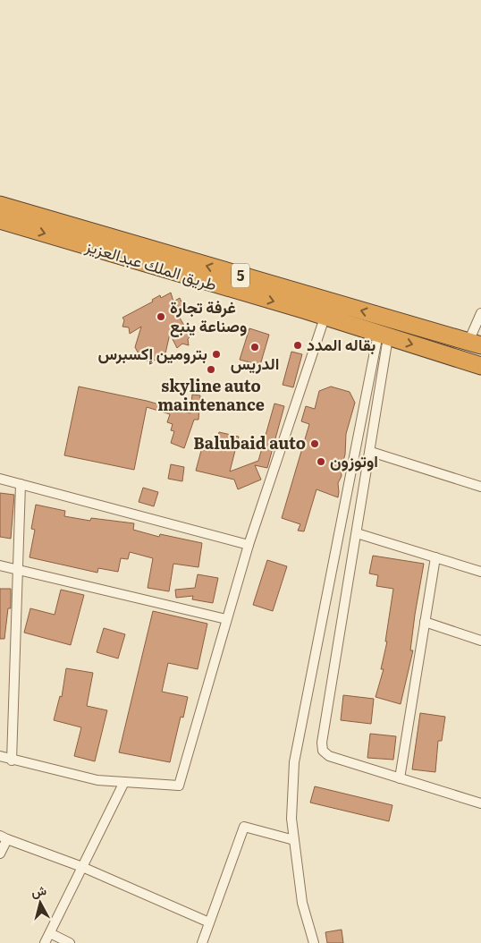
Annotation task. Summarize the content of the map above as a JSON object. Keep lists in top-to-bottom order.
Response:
{
  "streets": {
    "highway": ["طريق الملك عبدالعزيز", "5"]
  },
  "places": [
    "غرفة تجارة وصناعة ينبع",
    "بقاله المدد",
    "الدريس",
    "بترومين إكسبرس",
    "skyline auto maintenance",
    "Balubaid auto",
    "اوتوزون"
  ],
  "north": "top"
}
